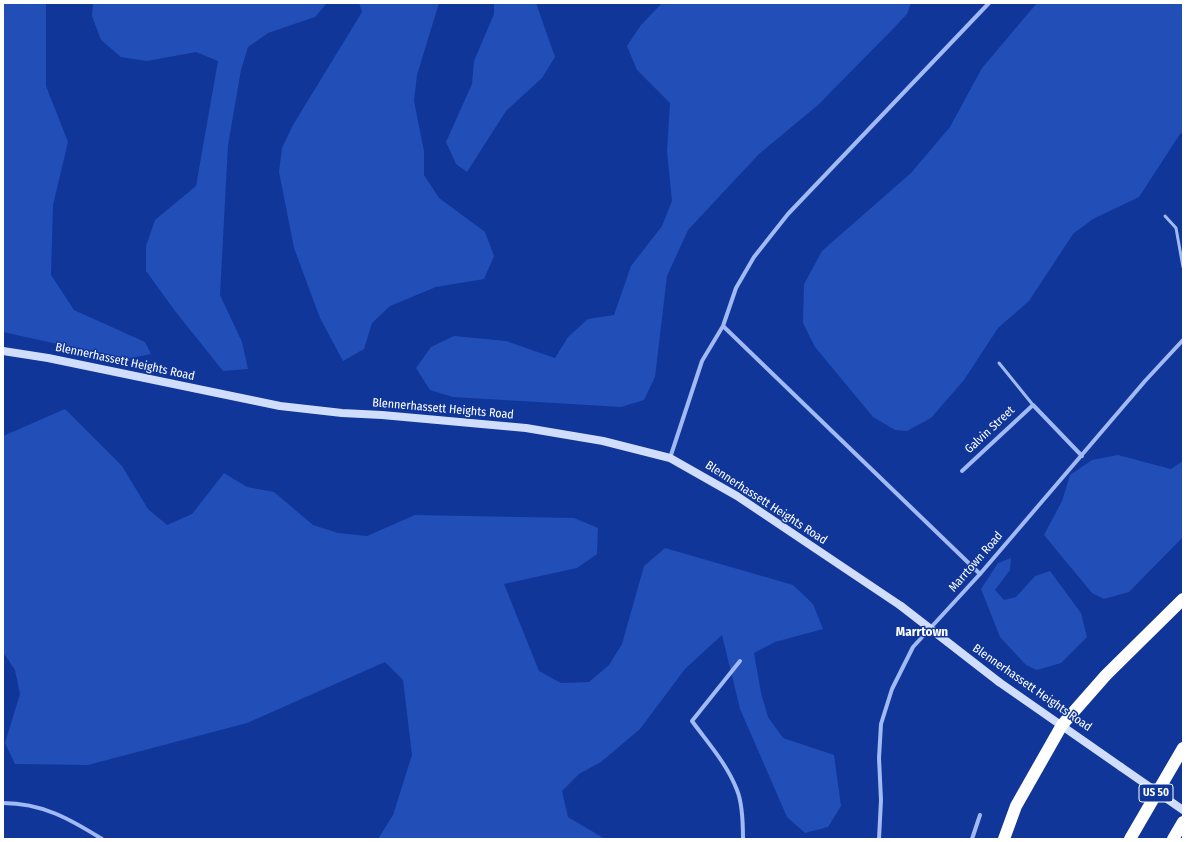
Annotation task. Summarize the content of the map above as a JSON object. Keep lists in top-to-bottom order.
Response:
{
  "streets": {
    "highway": ["US 50"],
    "street": ["Blennerhassett Heights Road", "Galvin Street", "Marrtown Road"]
  },
  "districts": ["Marrtown"]
}
